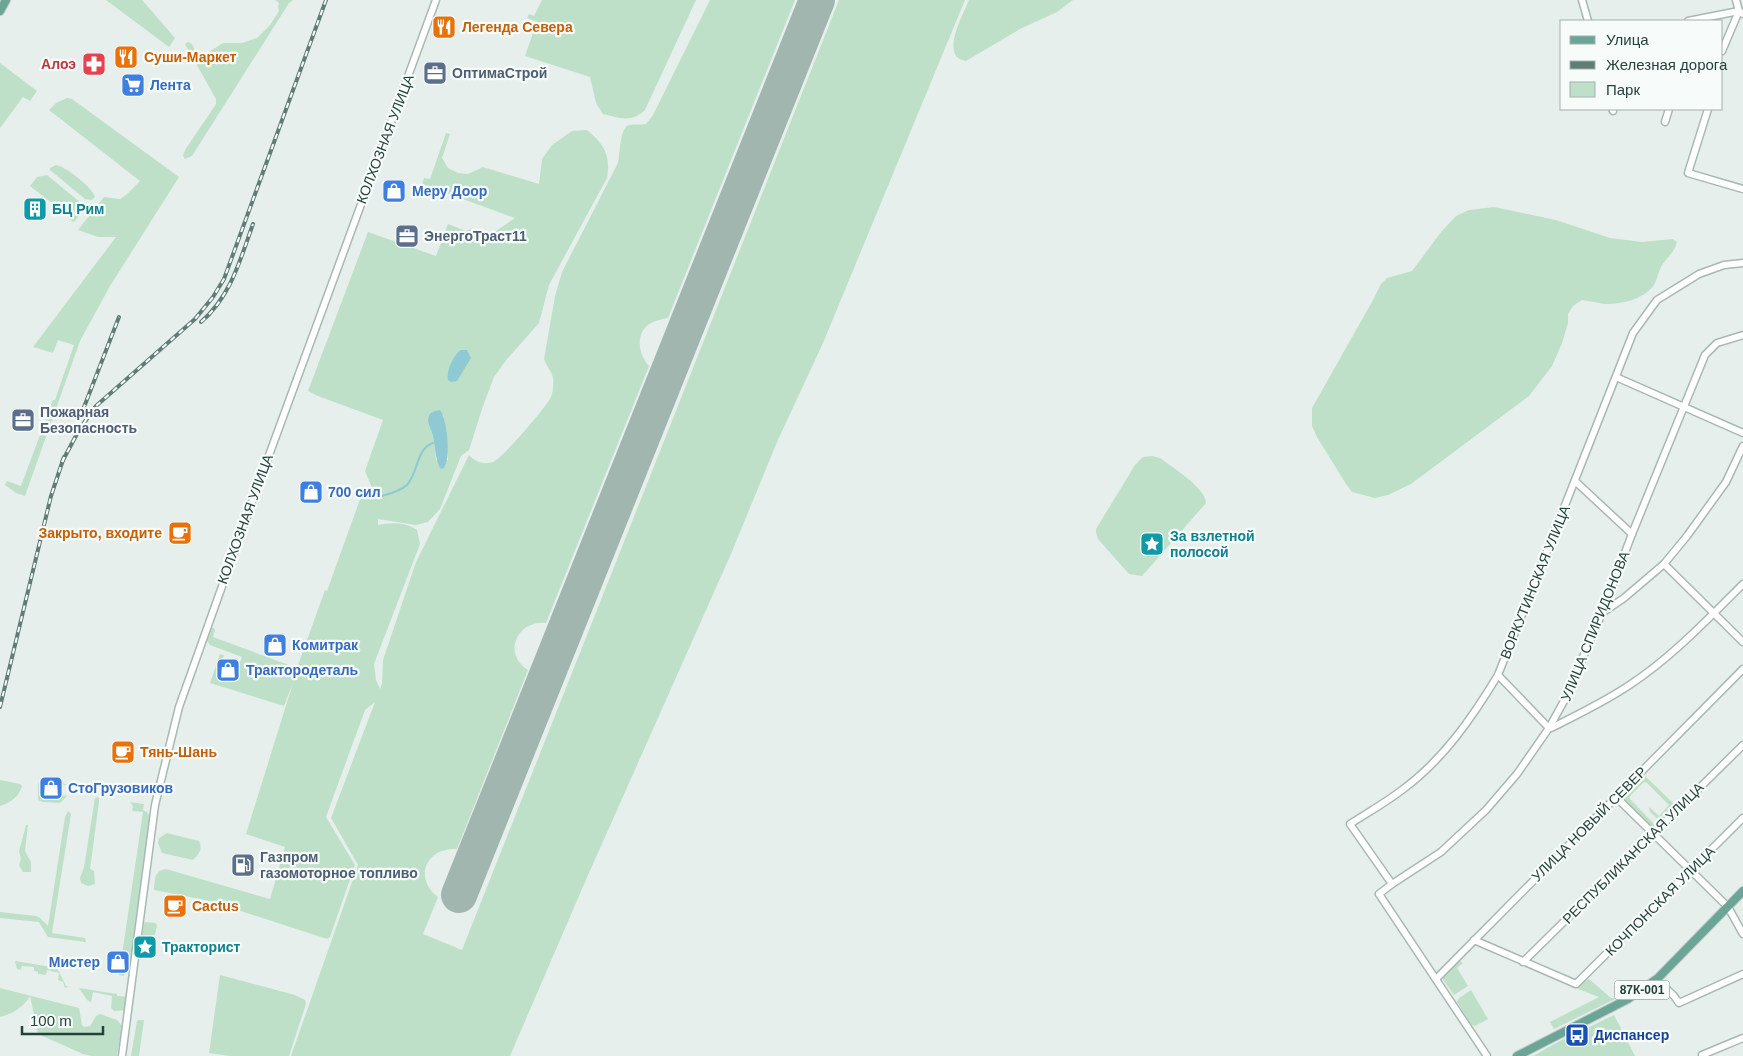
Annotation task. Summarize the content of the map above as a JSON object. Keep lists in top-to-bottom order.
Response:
{
  "streets": {
    "main road": ["87К-001"],
    "street": [
      "КОЛХОЗНАЯ УЛИЦА",
      "ВОРКУТИНСКАЯ УЛИЦА",
      "УЛИЦА СПИРИДОНОВА",
      "УЛИЦА НОВЫЙ СЕВЕР",
      "РЕСПУБЛИКАНСКАЯ УЛИЦА",
      "КОЧПОНСКАЯ УЛИЦА"
    ]
  },
  "crossings": [
    ["ВОРКУТИНСКАЯ УЛИЦА", "УЛИЦА СПИРИДОНОВА"],
    ["РЕСПУБЛИКАНСКАЯ УЛИЦА", "КОЧПОНСКАЯ УЛИЦА"]
  ],
  "places": {
    "restaurant": ["Легенда Севера", "Суши-Маркет"],
    "pharmacy": ["Алоэ"],
    "office": ["ОптимаСтрой", "ЭнергоТраст11", "Пожарная Безопасность"],
    "supermarket": ["Лента"],
    "shop": [
      "Меру Доор",
      "700 сил",
      "Комитрак",
      "Трактородеталь",
      "СтоГрузовиков",
      "Мистер"
    ],
    "building": ["БЦ Рим"],
    "cafe": ["Закрыто, входите", "Тянь-Шань", "Cactus"],
    "place": ["За взлетной полосой", "Тракторист"],
    "fuel station": ["Газпром газомоторное топливо"],
    "bus stop": ["Диспансер"]
  },
  "legend": ["Улица", "Железная дорога", "Парк"],
  "scale_bar": "100 m"
}
